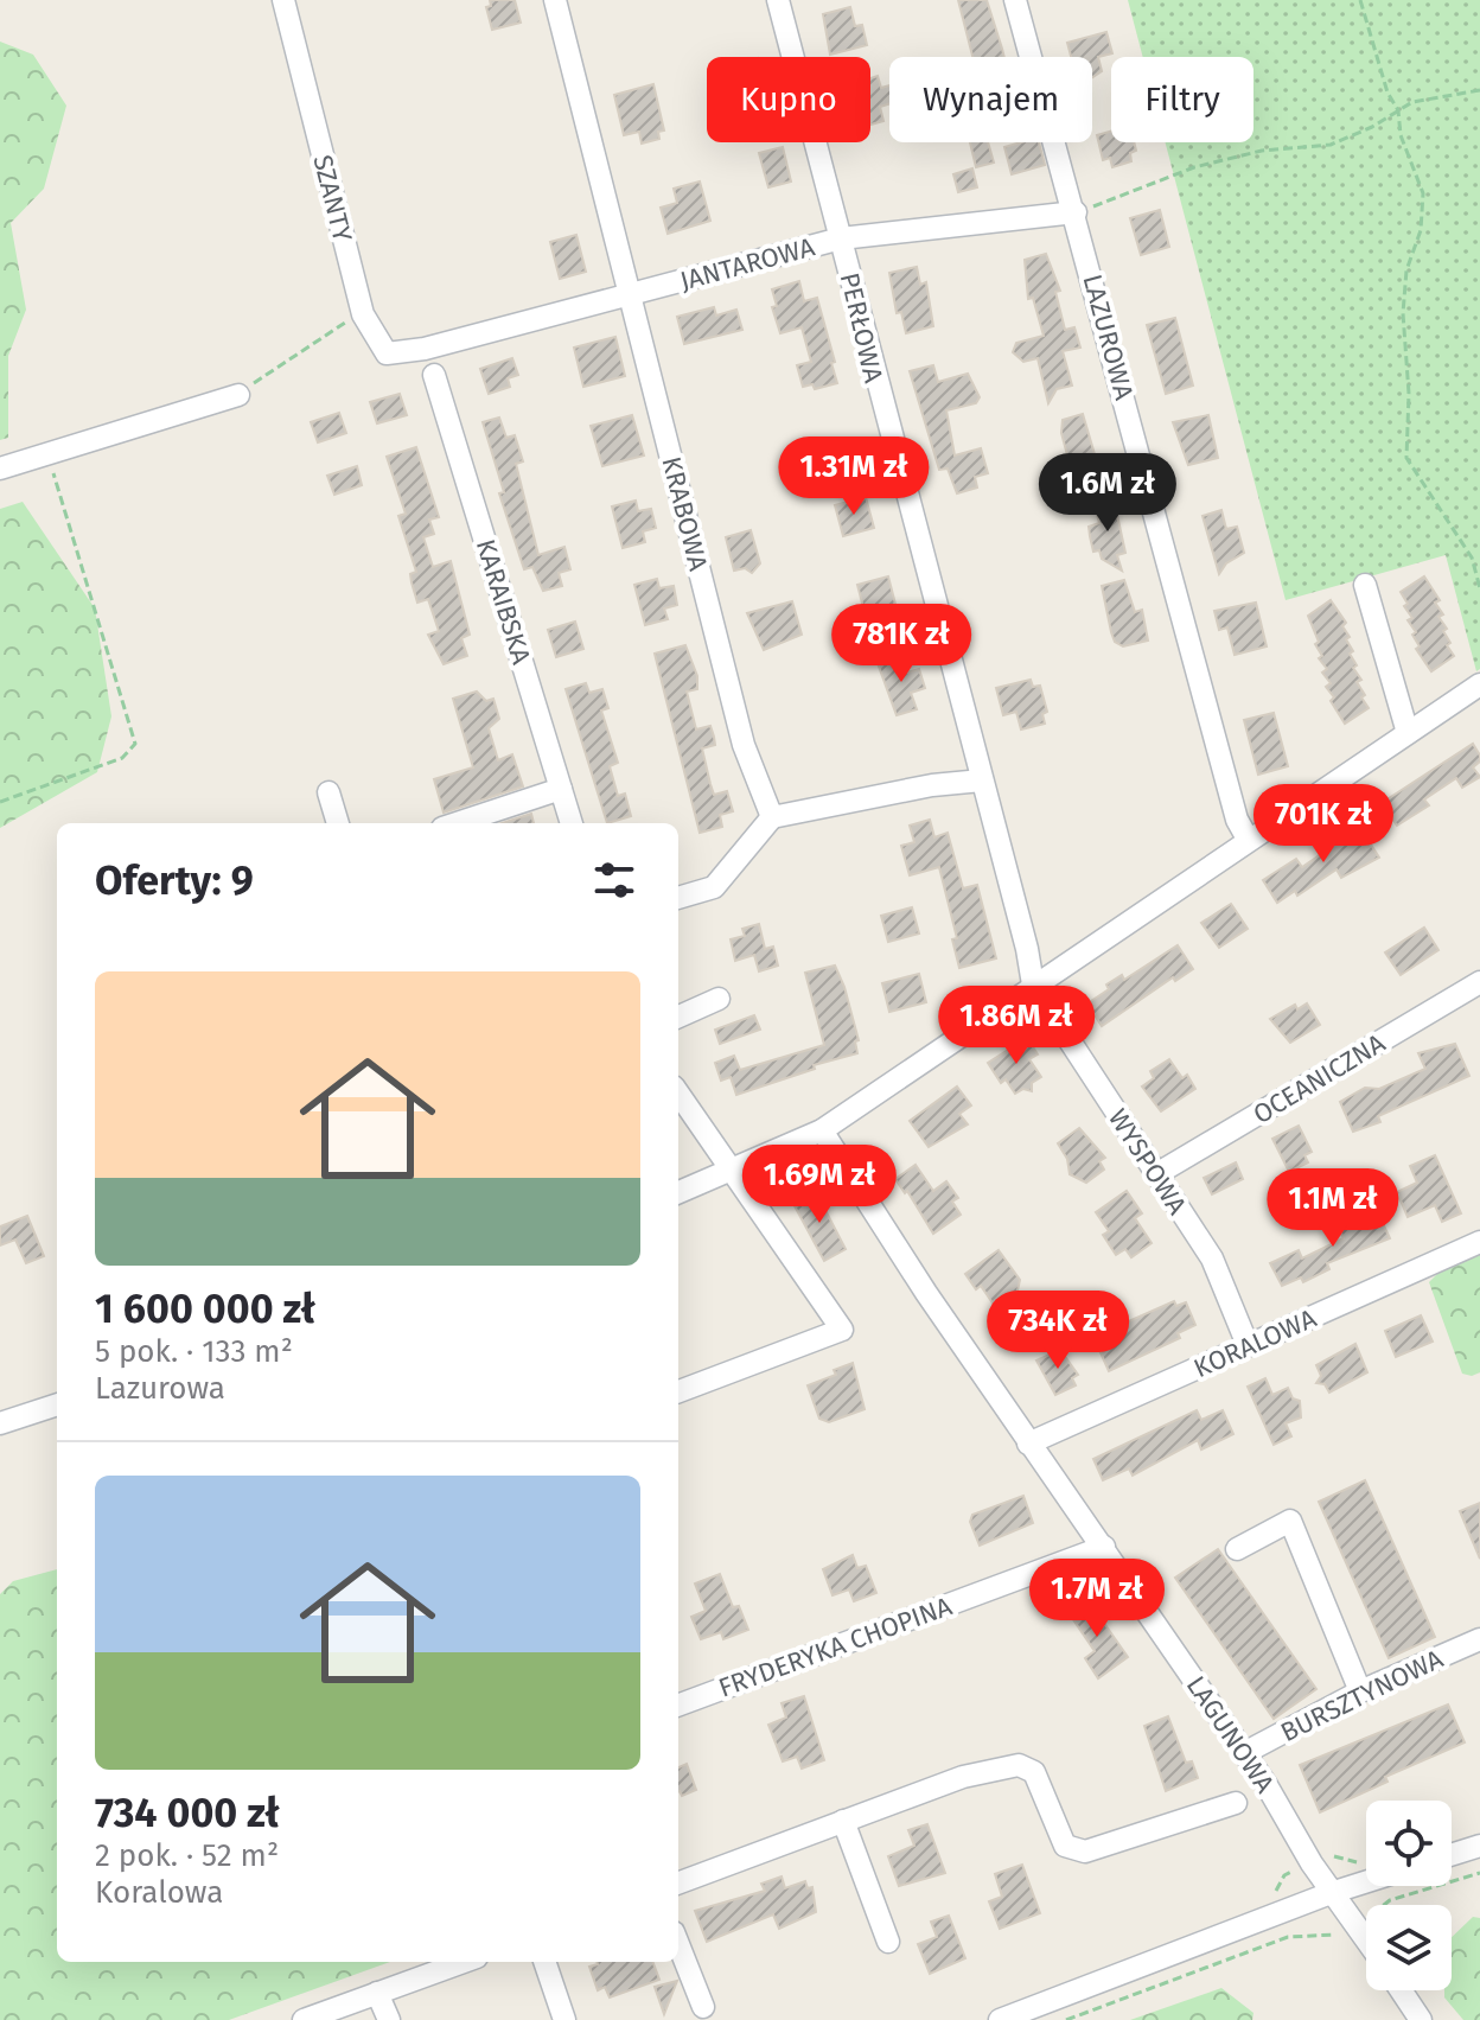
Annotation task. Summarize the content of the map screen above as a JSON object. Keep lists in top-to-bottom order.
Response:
{
  "streets": {
    "street": [
      "SZANTY",
      "JANTAROWA",
      "PERŁOWA",
      "LAZUROWA",
      "KRABOWA",
      "KARAIBSKA",
      "OCEANICZNA",
      "WYSPOWA",
      "KORALOWA",
      "FRYDERYKA CHOPINA",
      "BURSZTYNOWA",
      "LAGUNOWA"
    ]
  },
  "crossings": [
    ["SZANTY", "JANTAROWA"],
    ["JANTAROWA", "PERŁOWA"],
    ["JANTAROWA", "LAZUROWA"],
    ["JANTAROWA", "KRABOWA"],
    ["PERŁOWA", "WYSPOWA"],
    ["OCEANICZNA", "WYSPOWA"],
    ["WYSPOWA", "KORALOWA"],
    ["KORALOWA", "LAGUNOWA"],
    ["FRYDERYKA CHOPINA", "LAGUNOWA"],
    ["BURSZTYNOWA", "LAGUNOWA"]
  ],
  "page": {
    "chip": ["Kupno", "Wynajem", "Filtry"],
    "price": [
      "1.31M zł",
      "1.6M zł",
      "781K zł",
      "701K zł",
      "1.86M zł",
      "1.69M zł",
      "1.1M zł",
      "734K zł",
      "1.7M zł"
    ],
    "heading": "Oferty: 9",
    "list": [
      {
        "name": "1 600 000 zł",
        "note": "5 pok. · 133 m² · Lazurowa"
      },
      {
        "name": "734 000 zł",
        "note": "2 pok. · 52 m² · Koralowa"
      }
    ]
  }
}
